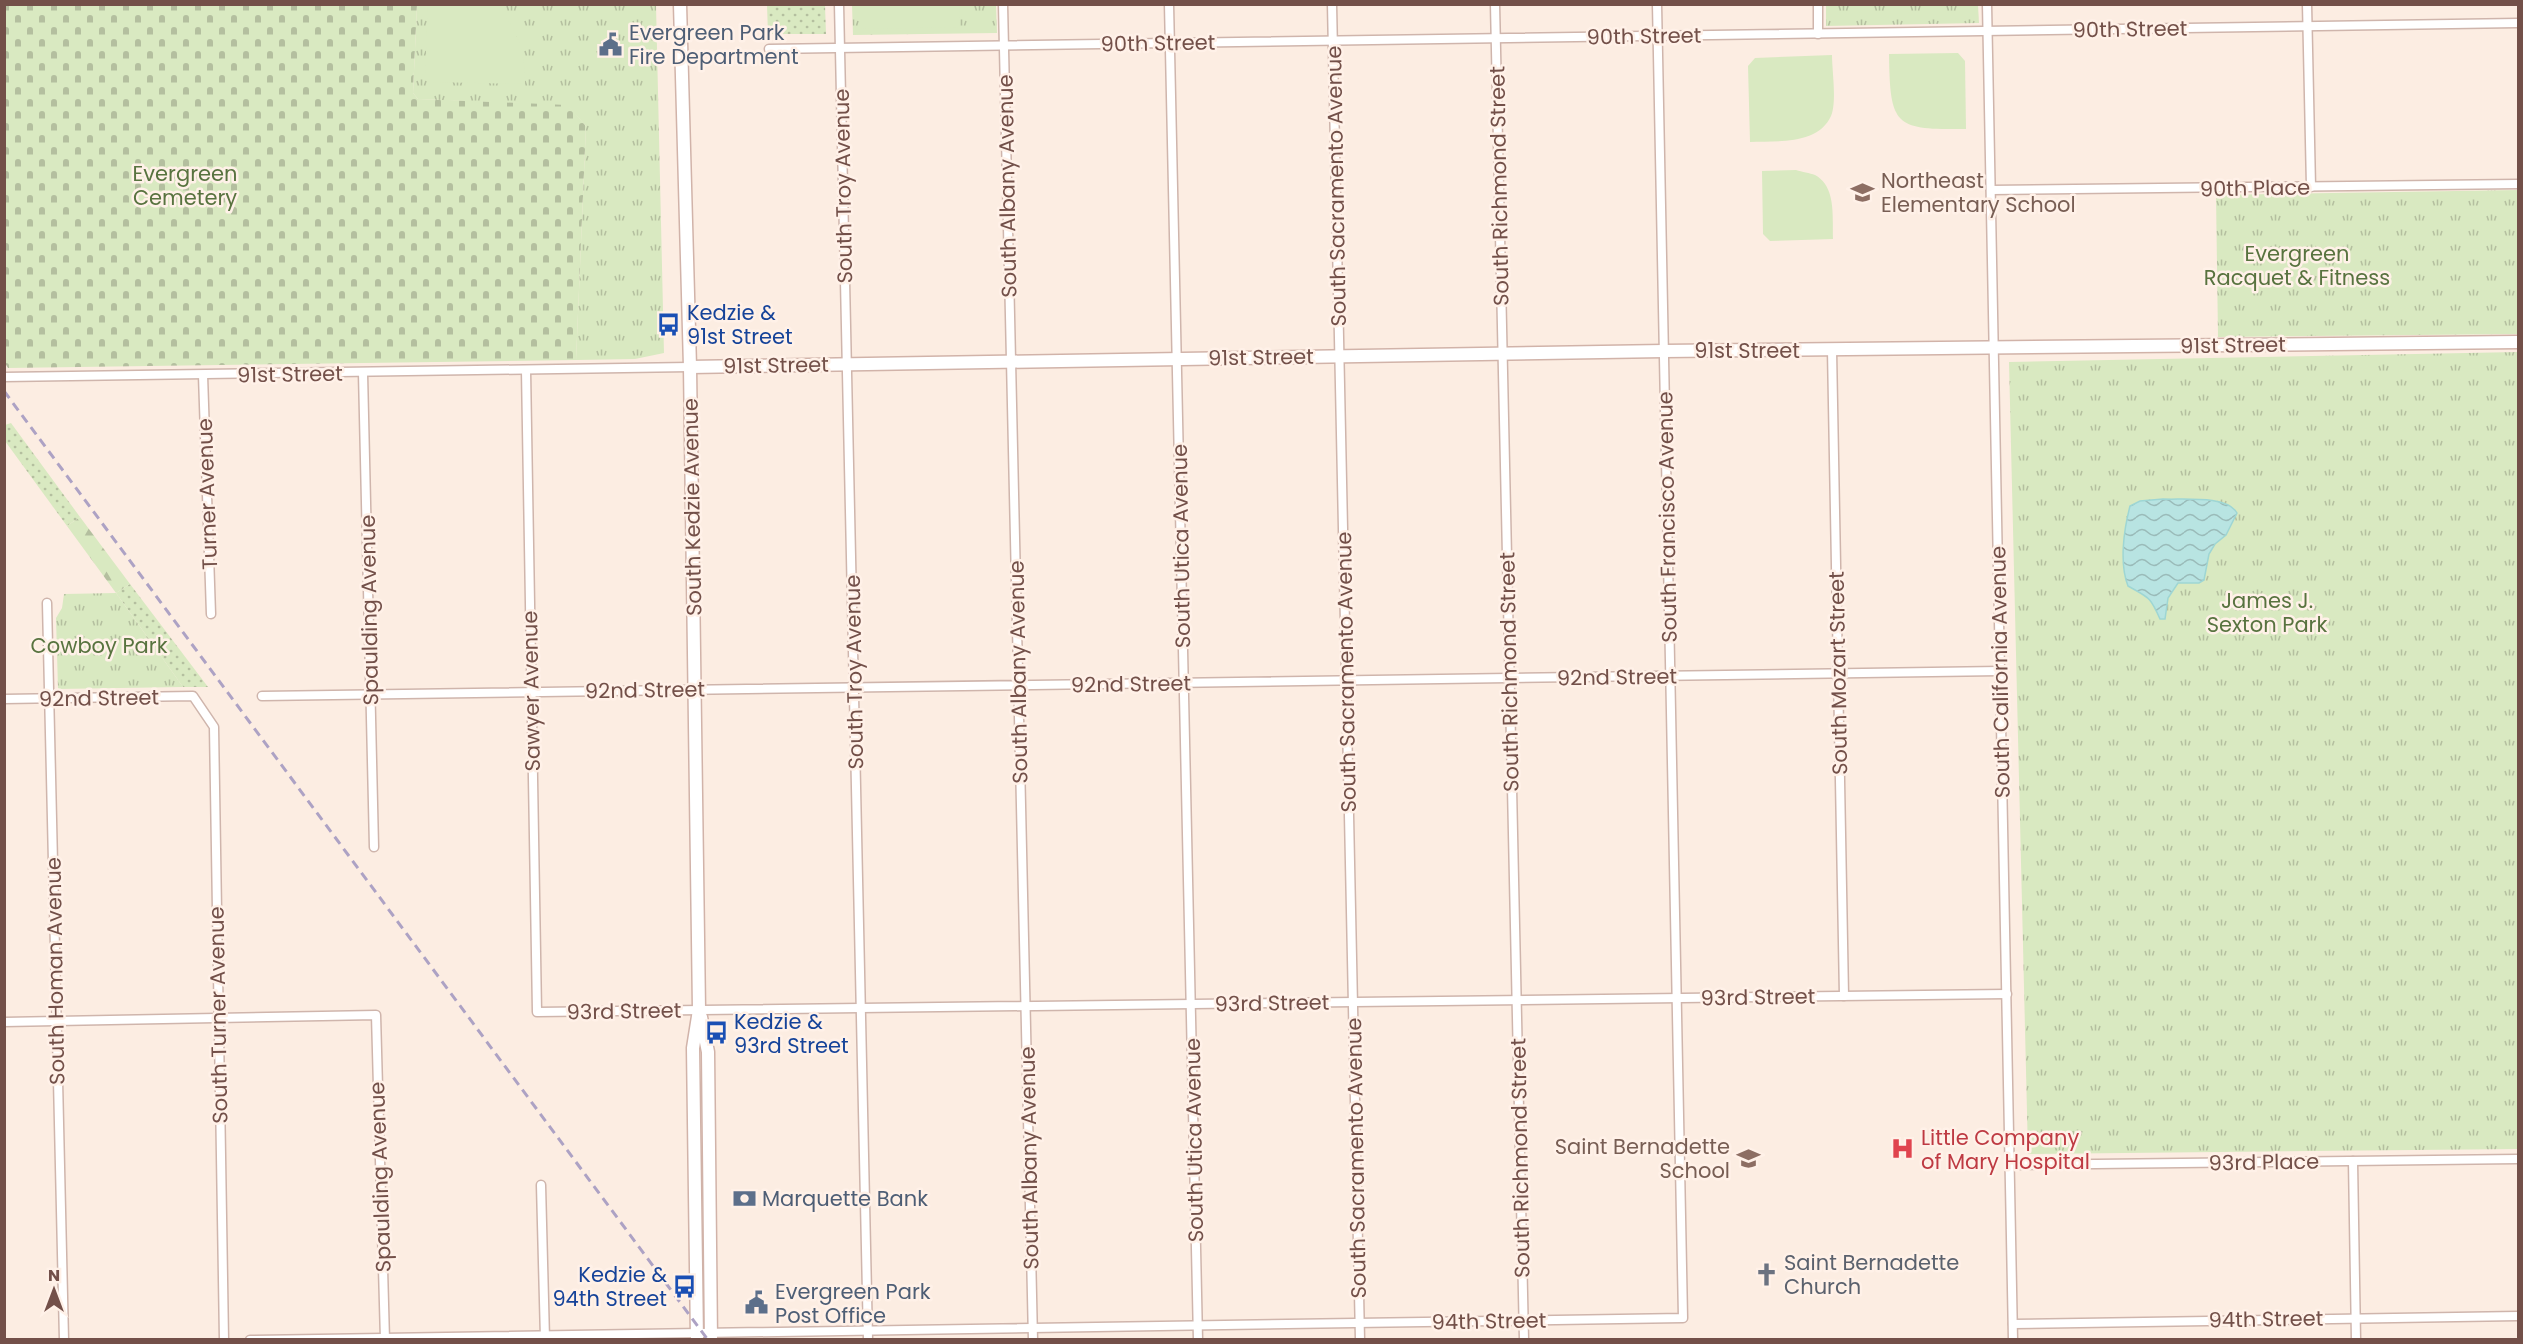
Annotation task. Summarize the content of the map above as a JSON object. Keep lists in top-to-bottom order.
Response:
{
  "streets": {
    "street": [
      "90th Street",
      "South Troy Avenue",
      "South Albany Avenue",
      "South Sacramento Avenue",
      "South Richmond Street",
      "90th Place",
      "91st Street",
      "Turner Avenue",
      "South Kedzie Avenue",
      "South Francisco Avenue",
      "South Utica Avenue",
      "Spaulding Avenue",
      "South California Avenue",
      "South Mozart Street",
      "92nd Street",
      "Sawyer Avenue",
      "South Homan Avenue",
      "93rd Street",
      "South Turner Avenue",
      "93rd Place",
      "94th Street"
    ]
  },
  "crossings": [
    ["90th Street", "South Troy Avenue"],
    ["90th Street", "South Albany Avenue"],
    ["90th Street", "South Sacramento Avenue"],
    ["90th Street", "South Richmond Street"],
    ["90th Street", "South Francisco Avenue"],
    ["90th Street", "South Utica Avenue"],
    ["90th Street", "South California Avenue"],
    ["South Troy Avenue", "91st Street"],
    ["South Troy Avenue", "92nd Street"],
    ["South Troy Avenue", "93rd Street"],
    ["South Troy Avenue", "94th Street"],
    ["South Albany Avenue", "91st Street"],
    ["South Albany Avenue", "92nd Street"],
    ["South Albany Avenue", "93rd Street"],
    ["South Albany Avenue", "94th Street"],
    ["South Sacramento Avenue", "91st Street"],
    ["South Sacramento Avenue", "92nd Street"],
    ["South Sacramento Avenue", "93rd Street"],
    ["South Sacramento Avenue", "94th Street"],
    ["South Richmond Street", "91st Street"],
    ["South Richmond Street", "92nd Street"],
    ["South Richmond Street", "93rd Street"],
    ["South Richmond Street", "94th Street"],
    ["90th Place", "South California Avenue"],
    ["91st Street", "Turner Avenue"],
    ["91st Street", "South Kedzie Avenue"],
    ["91st Street", "South Francisco Avenue"],
    ["91st Street", "South Utica Avenue"],
    ["91st Street", "Spaulding Avenue"],
    ["91st Street", "South California Avenue"],
    ["91st Street", "South Mozart Street"],
    ["91st Street", "Sawyer Avenue"],
    ["South Kedzie Avenue", "92nd Street"],
    ["South Kedzie Avenue", "93rd Street"],
    ["South Kedzie Avenue", "94th Street"],
    ["South Francisco Avenue", "92nd Street"],
    ["South Francisco Avenue", "93rd Street"],
    ["South Francisco Avenue", "94th Street"],
    ["South Utica Avenue", "92nd Street"],
    ["South Utica Avenue", "93rd Street"],
    ["South Utica Avenue", "94th Street"],
    ["Spaulding Avenue", "92nd Street"],
    ["Spaulding Avenue", "South Turner Avenue"],
    ["Spaulding Avenue", "94th Street"],
    ["South California Avenue", "92nd Street"],
    ["South California Avenue", "93rd Street"],
    ["South California Avenue", "93rd Place"],
    ["South California Avenue", "94th Street"],
    ["South Mozart Street", "92nd Street"],
    ["South Mozart Street", "93rd Street"],
    ["92nd Street", "Sawyer Avenue"],
    ["92nd Street", "South Homan Avenue"],
    ["92nd Street", "South Turner Avenue"],
    ["Sawyer Avenue", "93rd Street"]
  ],
  "parks": [
    "Evergreen Cemetery",
    "Evergreen Racquet & Fitness",
    "James J. Sexton Park",
    "Cowboy Park"
  ],
  "places": {
    "public building": ["Evergreen Park Fire Department", "Evergreen Park Post Office"],
    "school or university": ["Northeast Elementary School", "Saint Bernadette School"],
    "bus stop": ["Kedzie & 91st Street", "Kedzie & 93rd Street", "Kedzie & 94th Street"],
    "hospital": ["Little Company of Mary Hospital"],
    "bank": ["Marquette Bank"],
    "church": ["Saint Bernadette Church"]
  },
  "north": "top"
}
